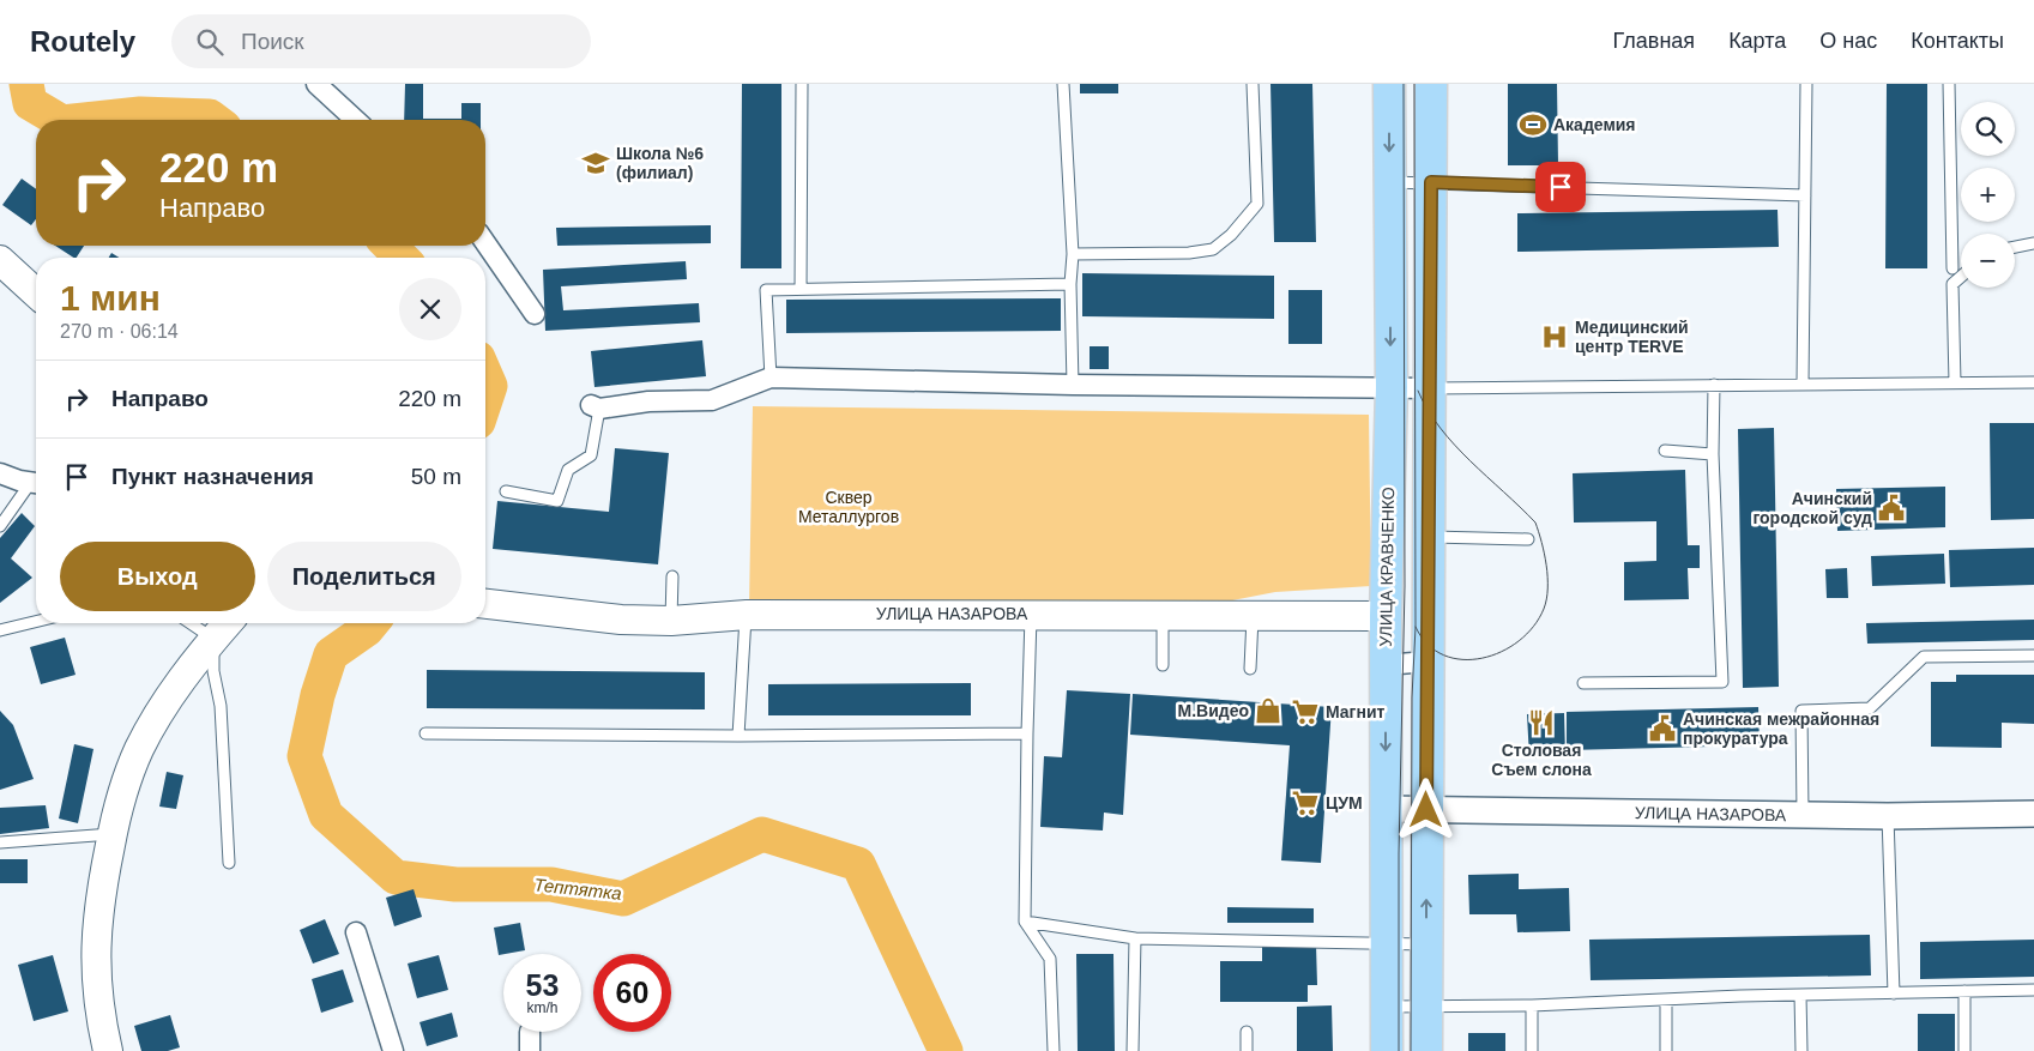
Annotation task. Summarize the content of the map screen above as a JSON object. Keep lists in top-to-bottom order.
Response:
{
  "streets": {
    "main road": ["УЛИЦА КРАВЧЕНКО", "УЛИЦА НАЗАРОВА"]
  },
  "crossings": [
    ["УЛИЦА КРАВЧЕНКО", "УЛИЦА НАЗАРОВА"]
  ],
  "water": ["Тептятка"],
  "parks": ["Сквер Металлургов"],
  "places": {
    "sports": ["Академия"],
    "school or university": ["Школа №6 (филиал)"],
    "hospital": ["Медицинский центр TERVE"],
    "public building": ["Ачинский городской суд", "Ачинская межрайонная прокуратура"],
    "shop": ["М.Видео"],
    "supermarket": ["Магнит", "ЦУМ"],
    "restaurant": ["Столовая Съем слона"]
  },
  "page": {
    "header": "Routely",
    "search": "Поиск",
    "nav": [
      "Главная",
      "Карта",
      "О нас",
      "Контакты"
    ],
    "map_buttons": ["+", "−"],
    "turn": ["220 m", "Направо"],
    "heading": ["1 мин", "270 m · 06:14"],
    "list": [
      {
        "name": "Направо",
        "value": "220 m"
      },
      {
        "name": "Пункт назначения",
        "value": "50 m"
      }
    ],
    "buttons": ["Выход", "Поделиться"],
    "speed": "53 km/h",
    "limit": "60"
  }
}
